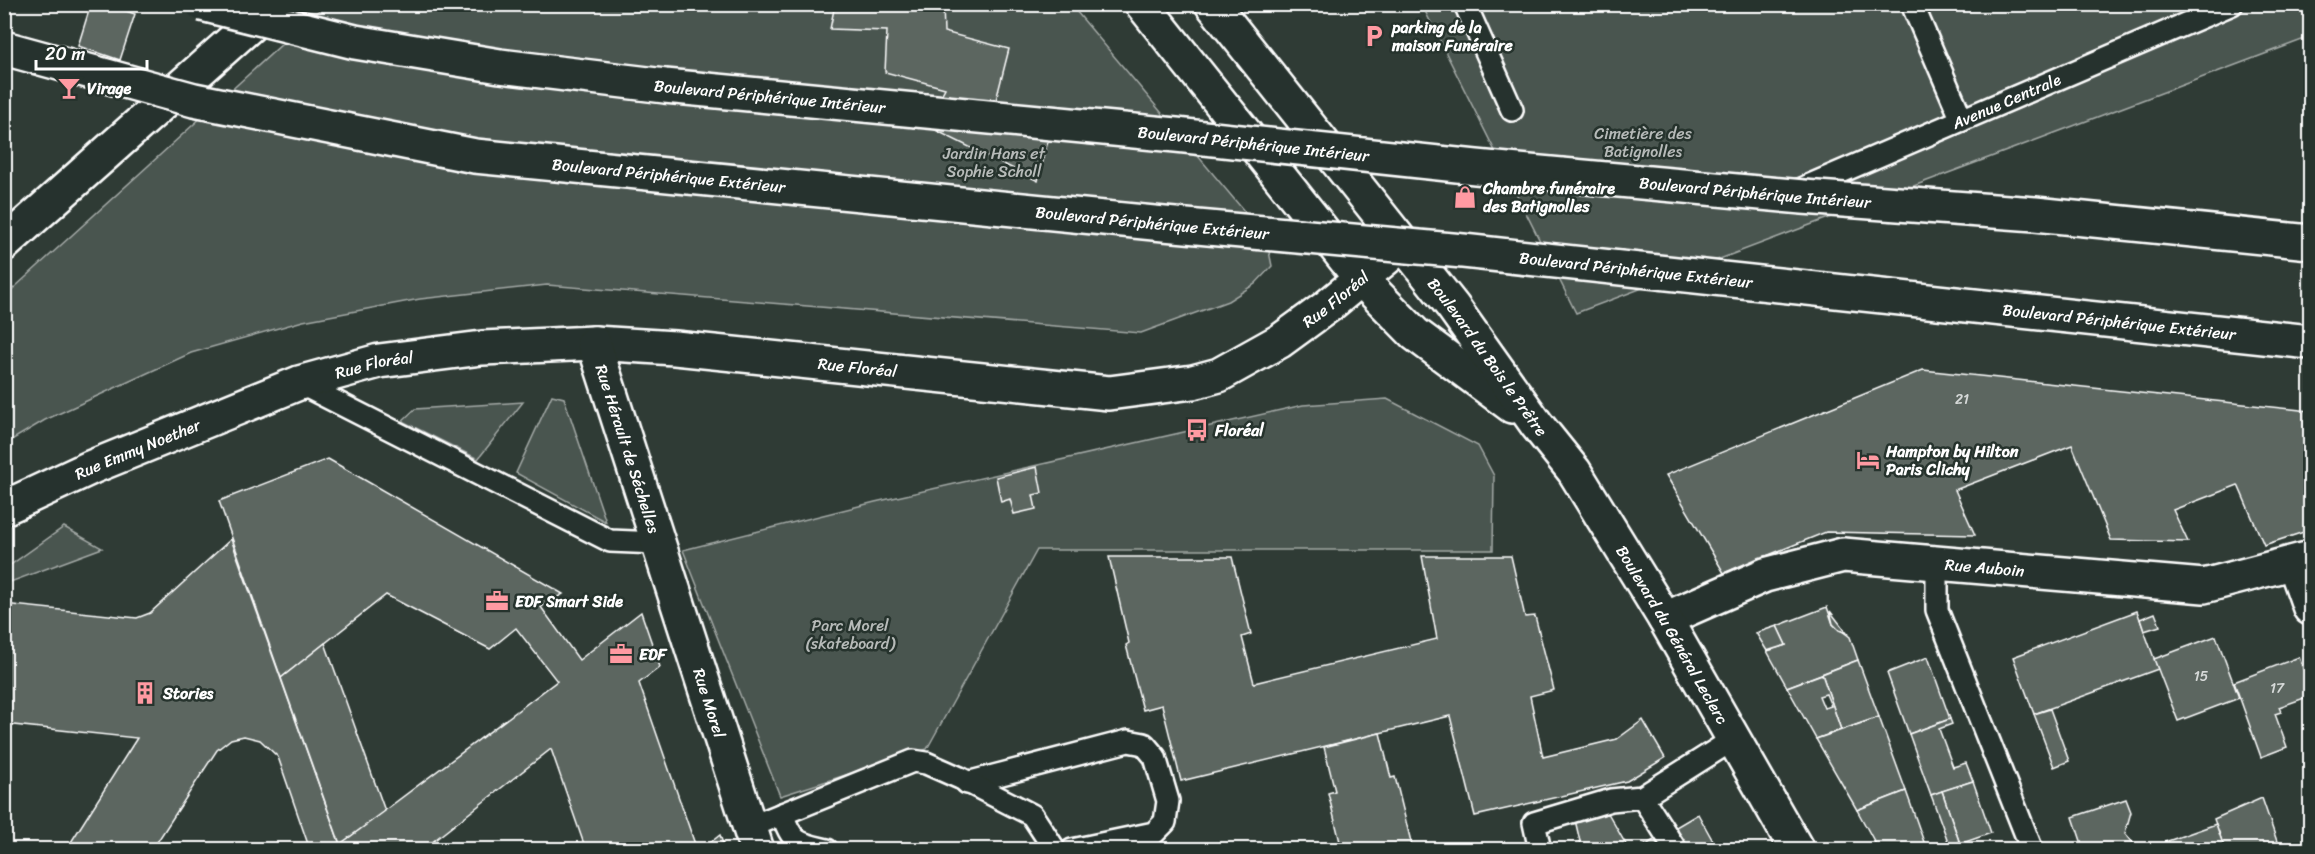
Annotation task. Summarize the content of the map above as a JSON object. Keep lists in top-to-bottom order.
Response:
{
  "streets": {
    "main road": [
      "Boulevard Périphérique Intérieur",
      "Boulevard Périphérique Extérieur",
      "Rue Floréal",
      "Boulevard du Bois le Prêtre",
      "Rue Emmy Noether",
      "Rue Hérault de Séchelles",
      "Rue Auboin",
      "Boulevard du Général Leclerc",
      "Rue Morel"
    ],
    "lane": ["Avenue Centrale"]
  },
  "crossings": [
    ["Rue Floréal", "Boulevard du Bois le Prêtre"],
    ["Rue Floréal", "Rue Emmy Noether"],
    ["Rue Floréal", "Rue Hérault de Séchelles"],
    ["Boulevard du Bois le Prêtre", "Boulevard du Général Leclerc"],
    ["Rue Hérault de Séchelles", "Rue Morel"],
    ["Rue Auboin", "Boulevard du Général Leclerc"]
  ],
  "parks": ["Cimetière des Batignolles", "Jardin Hans et Sophie Scholl", "Parc Morel (skateboard)"],
  "places": {
    "parking": ["parking de la maison Funéraire"],
    "bar": ["Virage"],
    "shop": ["Chambre funéraire des Batignolles"],
    "bus stop": ["Floréal"],
    "hotel": ["Hampton by Hilton Paris Clichy"],
    "office": ["EDF Smart Side", "EDF"],
    "building": ["Stories"]
  },
  "house_numbers": ["21", "15", "17"],
  "scale_bar": "20 m"
}
